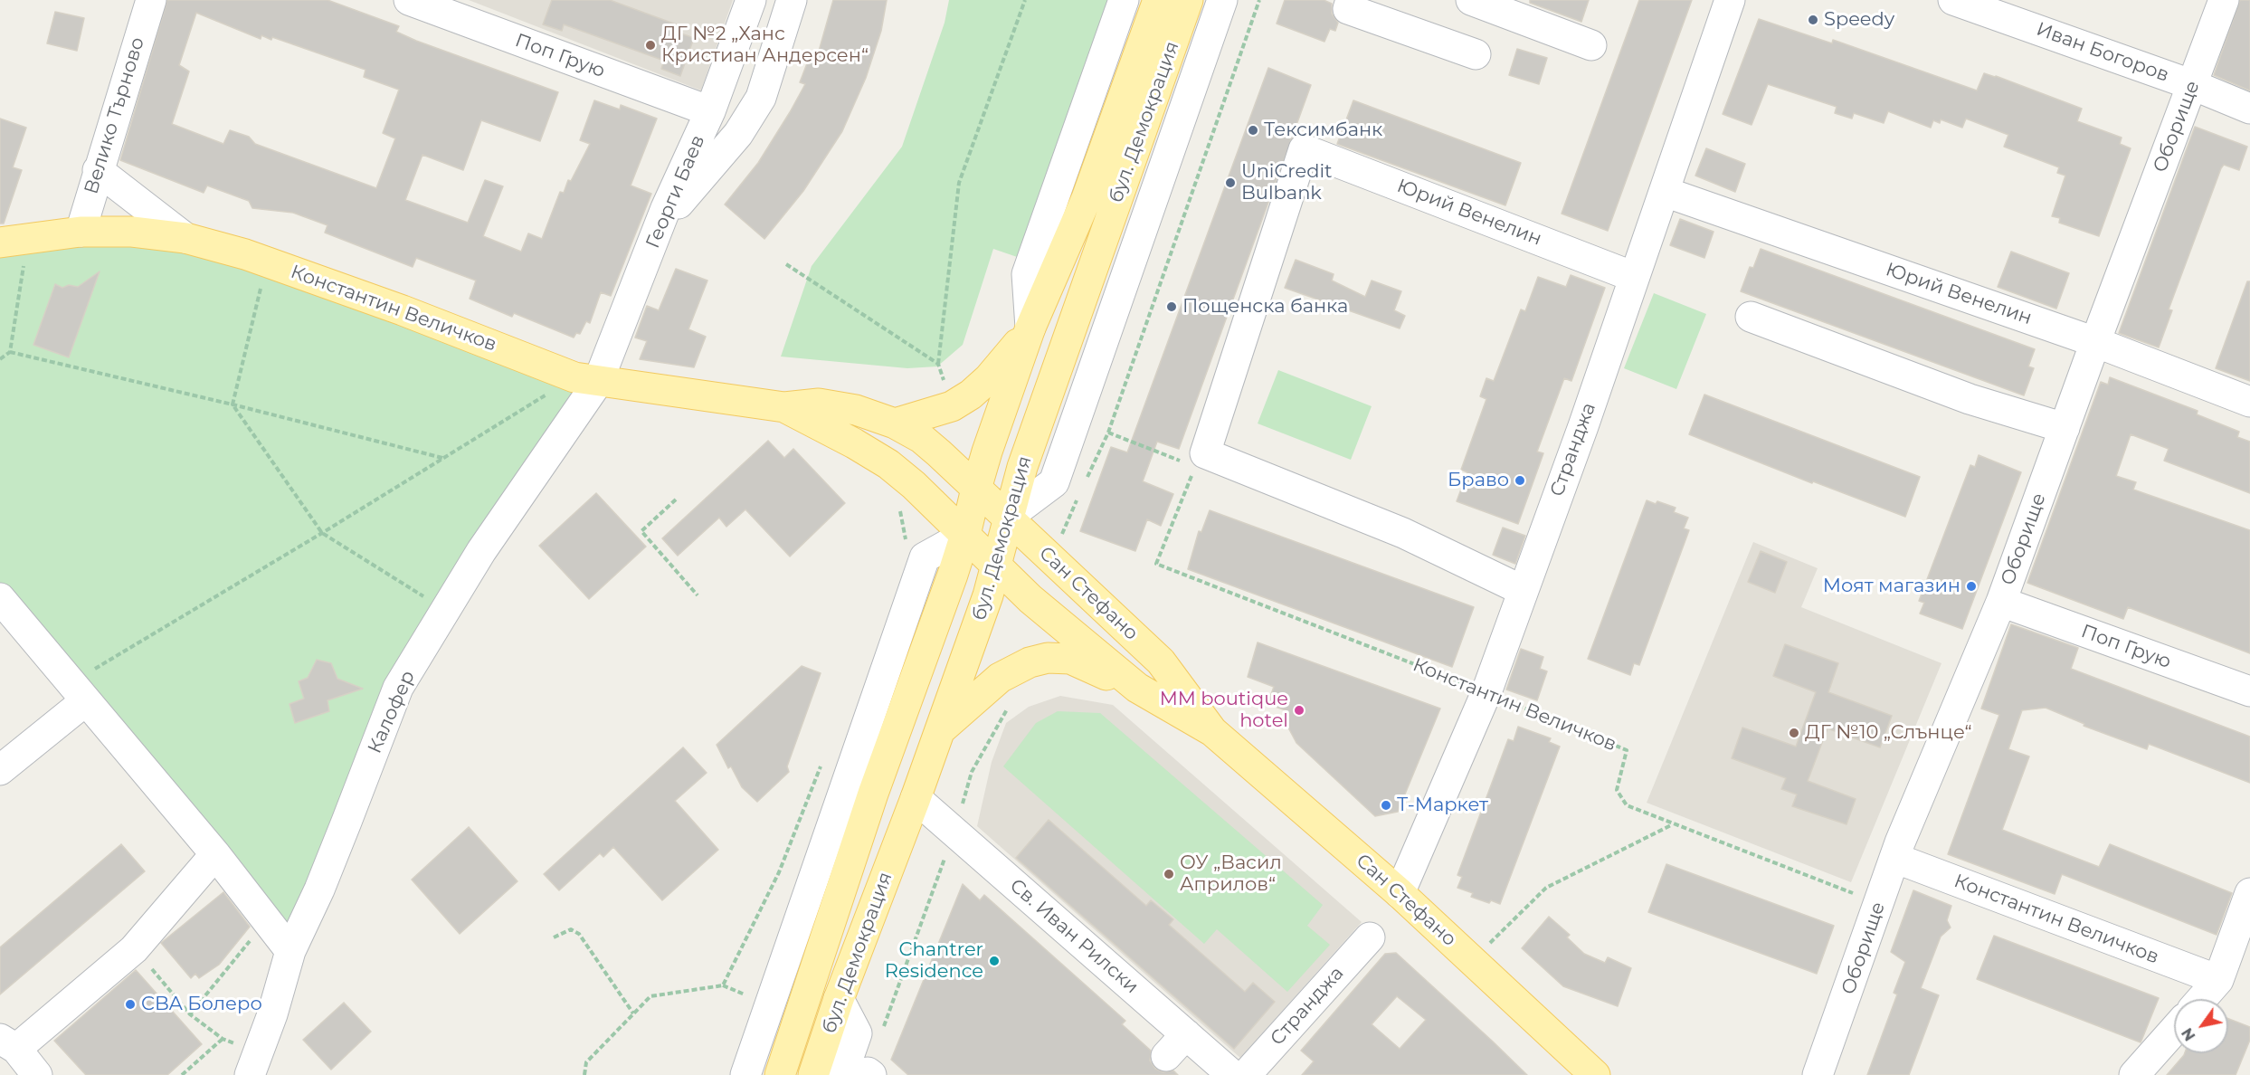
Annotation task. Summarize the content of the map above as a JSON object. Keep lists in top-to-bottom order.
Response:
{
  "streets": {
    "main road": ["бул. Демокрация", "Константин Величков", "Сан Стефано"],
    "street": [
      "Иван Богоров",
      "Поп Грую",
      "Велико Търново",
      "Оборище",
      "Георги Баев",
      "Юрий Венелин",
      "Странджа",
      "Калофер",
      "Св. Иван Рилски"
    ]
  },
  "crossings": [
    ["Иван Богоров", "Оборище"],
    ["Поп Грую", "Оборище"],
    ["Поп Грую", "Георги Баев"],
    ["Велико Търново", "Константин Величков"],
    ["бул. Демокрация", "Константин Величков"],
    ["бул. Демокрация", "Сан Стефано"],
    ["бул. Демокрация", "Св. Иван Рилски"],
    ["Оборище", "Юрий Венелин"],
    ["Оборище", "Константин Величков"],
    ["Георги Баев", "Константин Величков"],
    ["Георги Баев", "Калофер"],
    ["Юрий Венелин", "Константин Величков"],
    ["Юрий Венелин", "Странджа"],
    ["Константин Величков", "Странджа"],
    ["Константин Величков", "Сан Стефано"],
    ["Константин Величков", "Калофер"],
    ["Странджа", "Сан Стефано"]
  ],
  "places": [
    "Speedy",
    "ДГ №2 „Ханс Кристиан Андерсен“",
    "Тексимбанк",
    "UniCredit Bulbank",
    "Пощенска банка",
    "Браво",
    "Моят магазин",
    "MM boutique hotel",
    "ДГ №10 „Слънце“",
    "Т-Маркет",
    "ОУ „Васил Априлов“",
    "Chantrer Residence",
    "CBA Болеро"
  ],
  "north": "bottom left"
}
